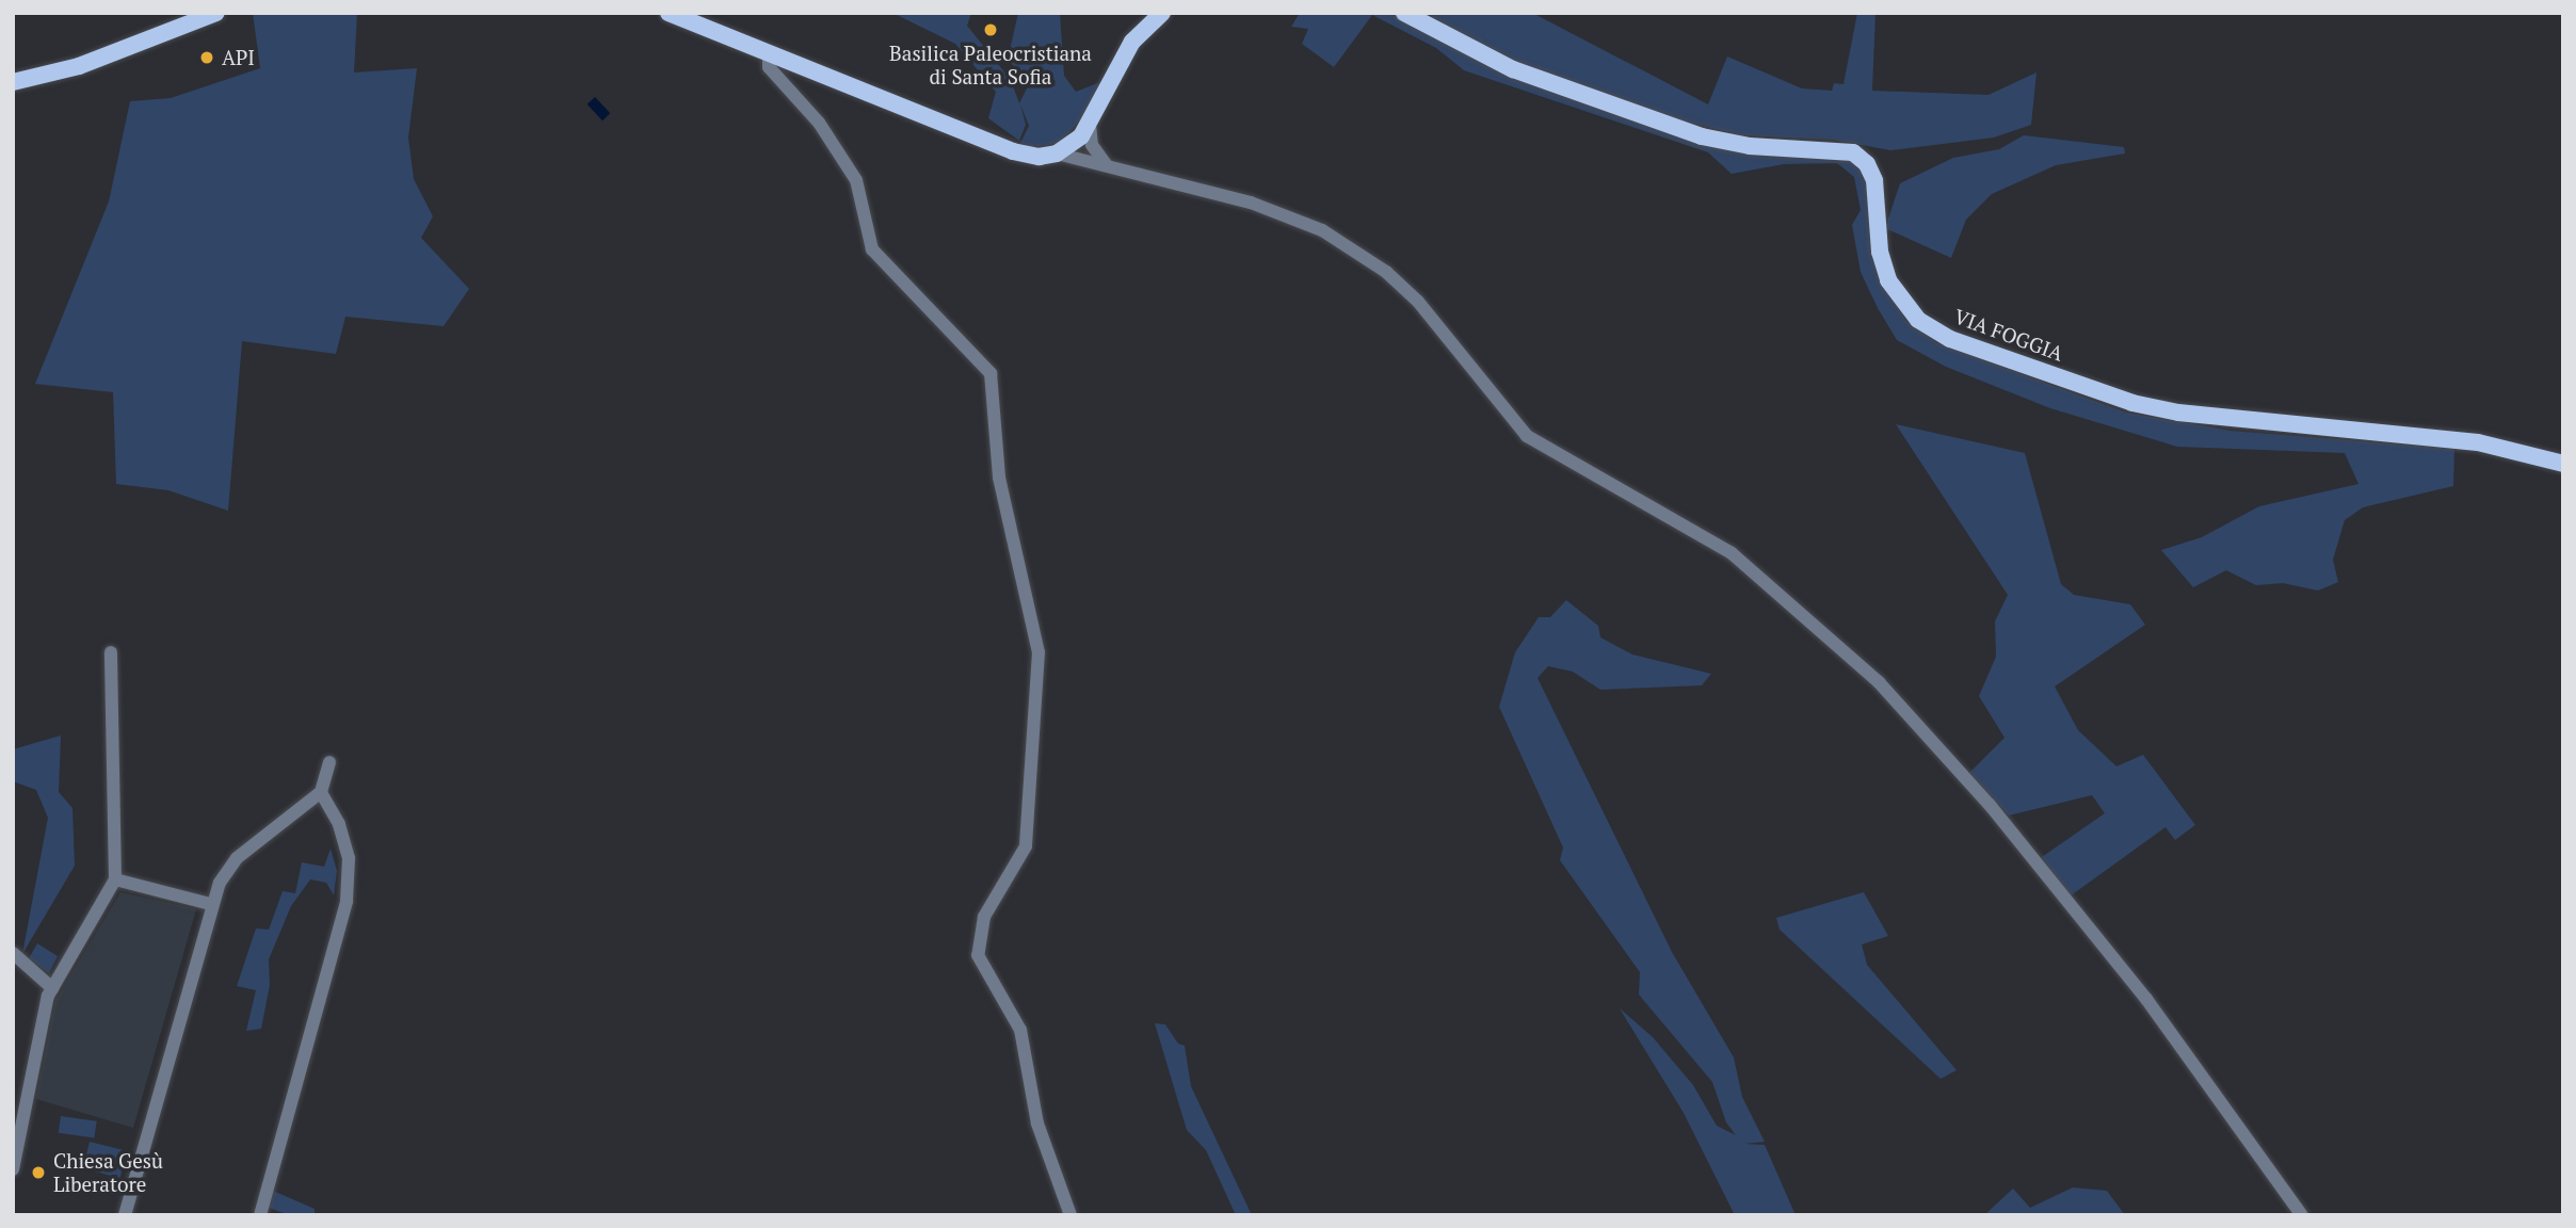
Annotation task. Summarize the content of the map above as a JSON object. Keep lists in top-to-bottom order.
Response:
{
  "streets": {
    "main road": ["VIA FOGGIA"]
  },
  "places": ["Basilica Paleocristiana di Santa Sofia", "API", "Chiesa Gesù Liberatore"]
}
